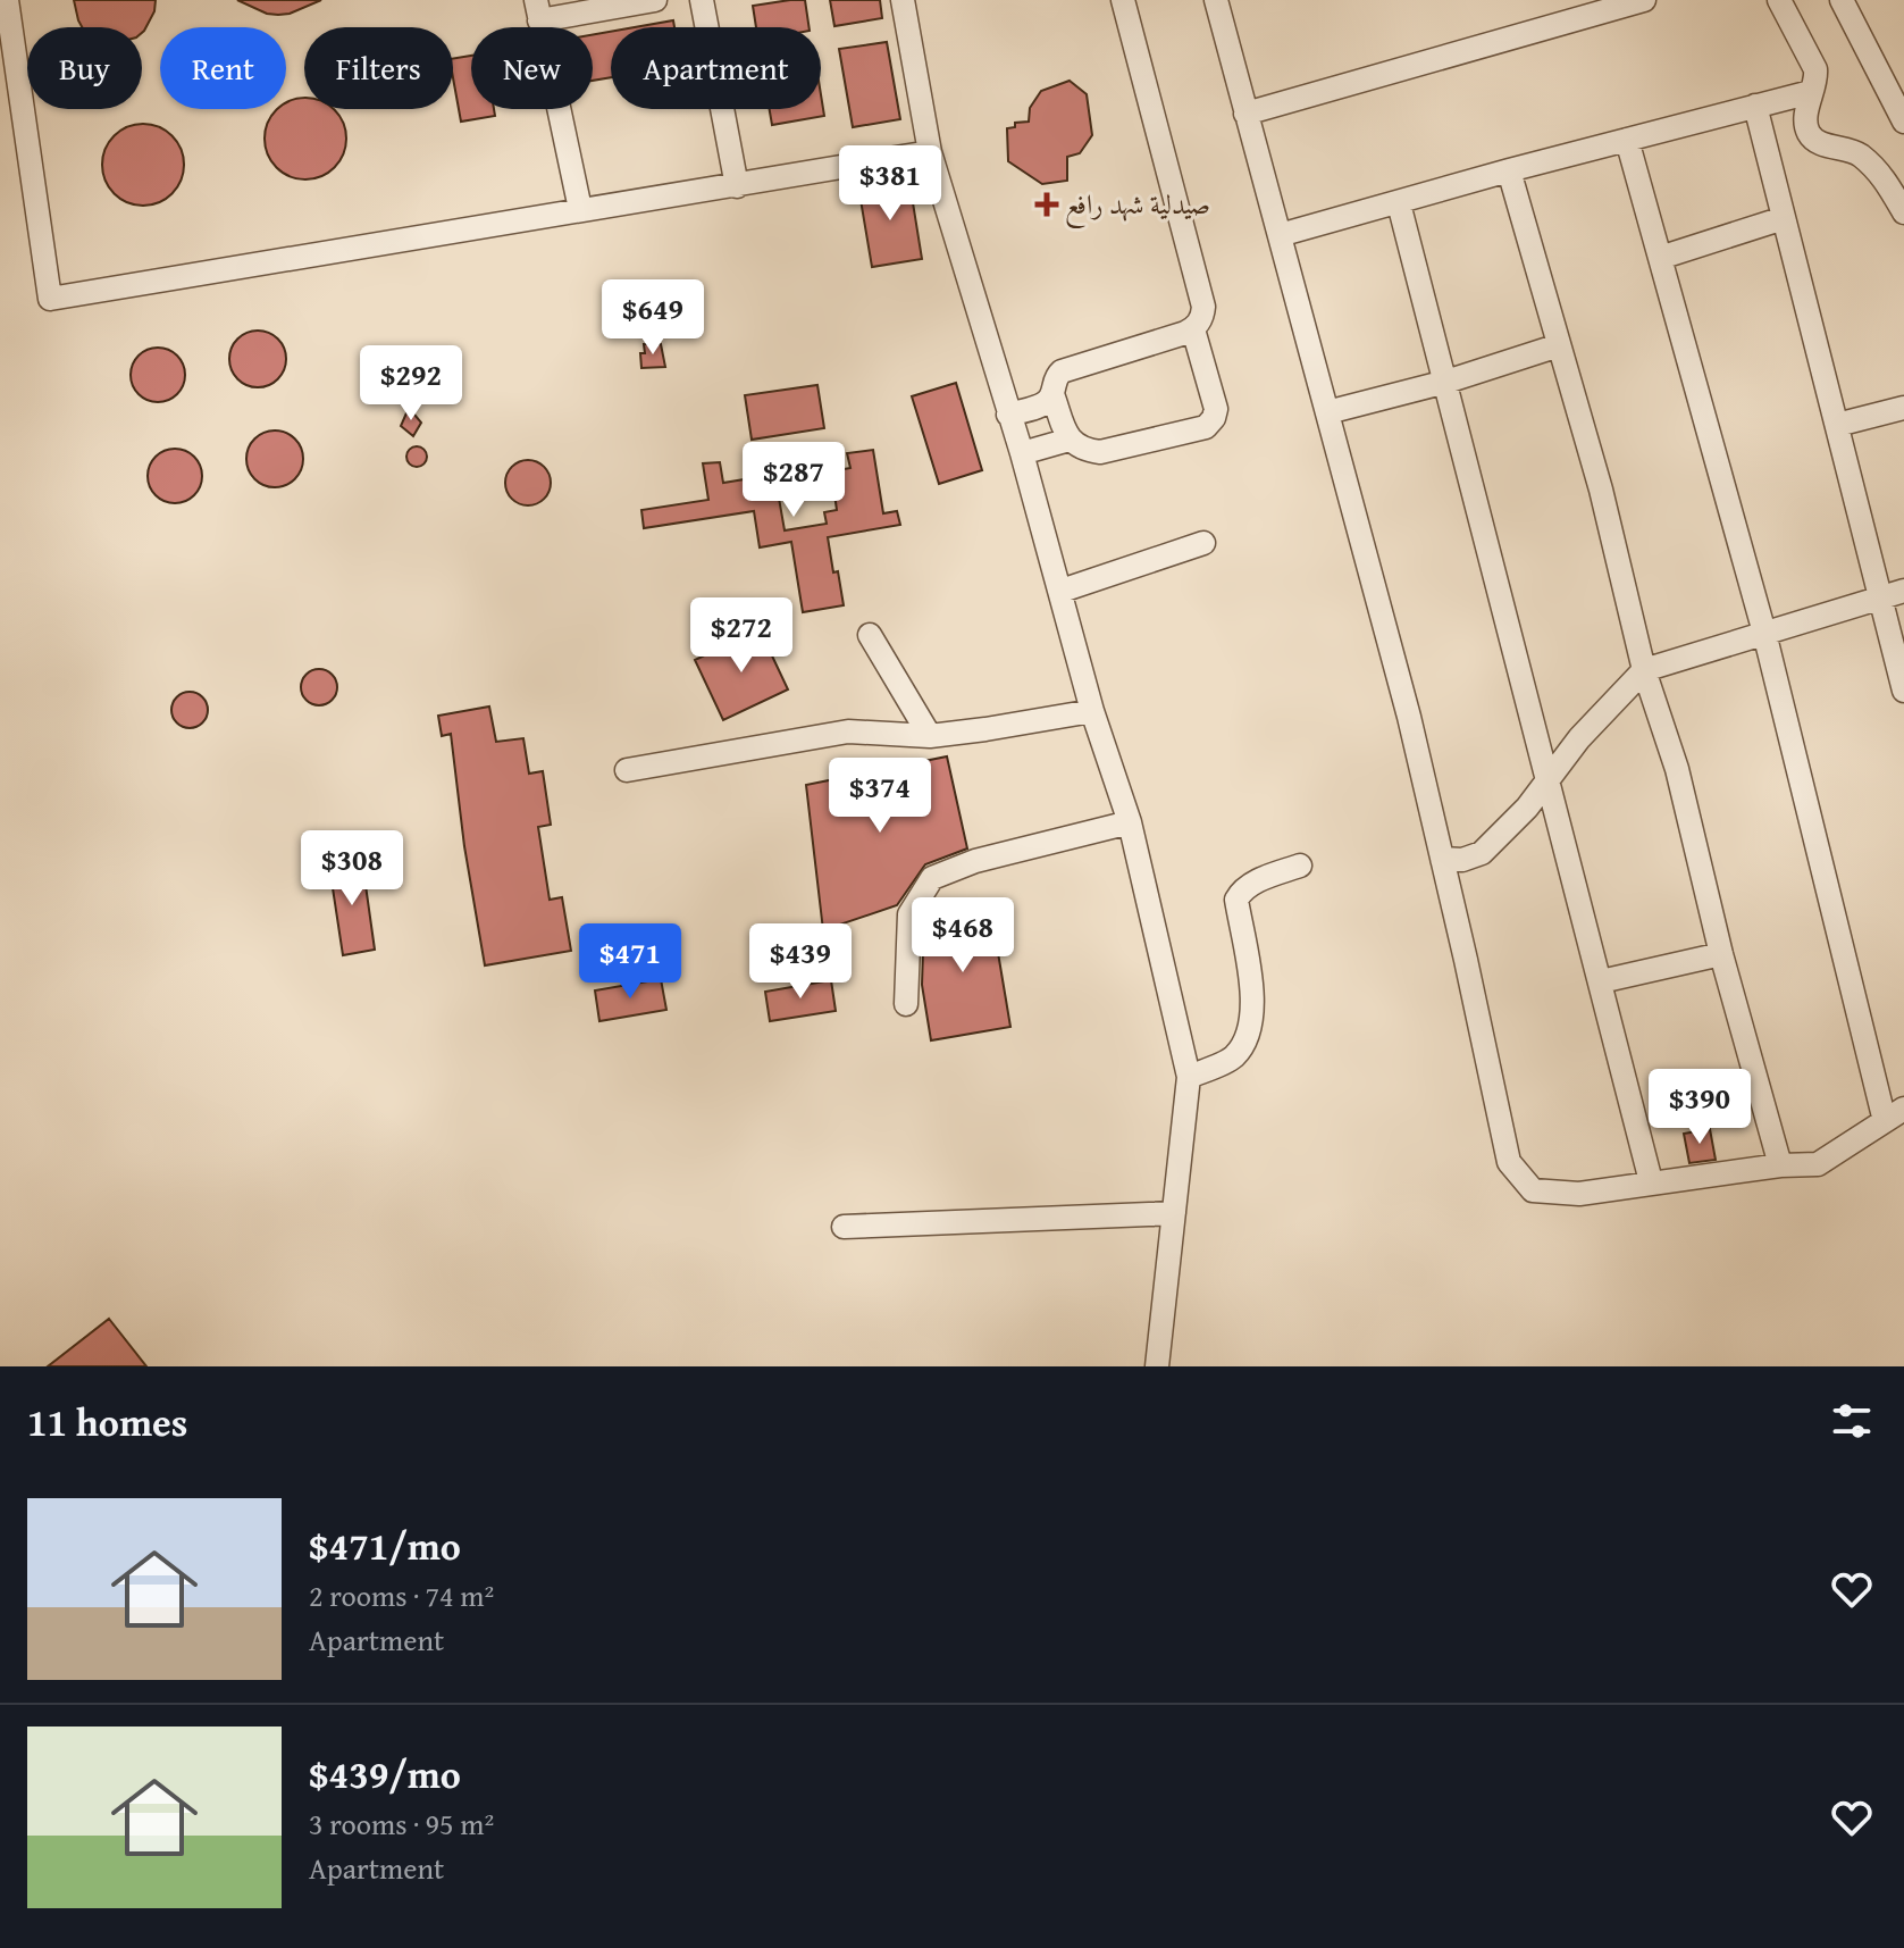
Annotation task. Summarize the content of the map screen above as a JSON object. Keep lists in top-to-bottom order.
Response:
{
  "places": {
    "health": ["صيدلية شهد رافع"]
  },
  "page": {
    "chip": [
      "Buy",
      "Rent",
      "Filters",
      "New",
      "Apartment"
    ],
    "price": [
      "$381",
      "$649",
      "$292",
      "$287",
      "$272",
      "$374",
      "$308",
      "$468",
      "$471",
      "$439",
      "$390"
    ],
    "heading": "11 homes",
    "list": [
      {
        "name": "$471/mo",
        "note": "2 rooms · 74 m² · Apartment"
      },
      {
        "name": "$439/mo",
        "note": "3 rooms · 95 m² · Apartment"
      }
    ]
  }
}
